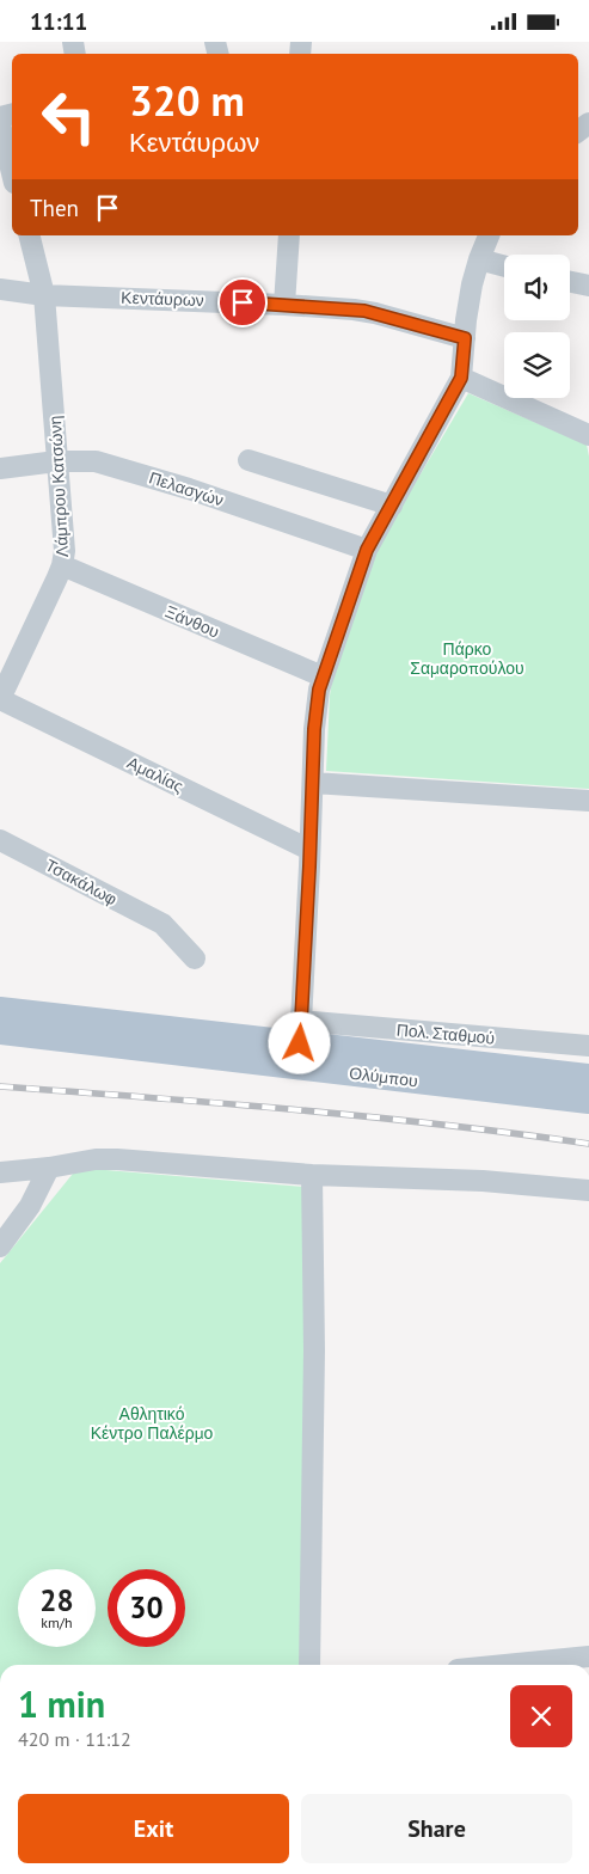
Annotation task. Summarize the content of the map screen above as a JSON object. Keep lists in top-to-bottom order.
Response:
{
  "streets": {
    "main road": ["Ολύμπου"],
    "street": [
      "Κεντάυρων",
      "Λάμπρου Κατσώνη",
      "Πελασγών",
      "Ξάνθου",
      "Αμαλίας",
      "Τσακάλωφ",
      "Πολ. Σταθμού"
    ]
  },
  "crossings": [
    ["Κεντάυρων", "Λάμπρου Κατσώνη"],
    ["Λάμπρου Κατσώνη", "Πελασγών"],
    ["Λάμπρου Κατσώνη", "Ξάνθου"],
    ["Λάμπρου Κατσώνη", "Αμαλίας"],
    ["Πολ. Σταθμού", "Ολύμπου"]
  ],
  "parks": ["Πάρκο Σαμαροπούλου", "Αθλητικό Κέντρο Παλέρμο"],
  "page": {
    "status": "11:11",
    "turn": ["320 m", "Κεντάυρων"],
    "then": "Then",
    "speed": "28 km/h",
    "limit": "30",
    "heading": ["1 min", "420 m · 11:12"],
    "buttons": ["Exit", "Share"]
  }
}
